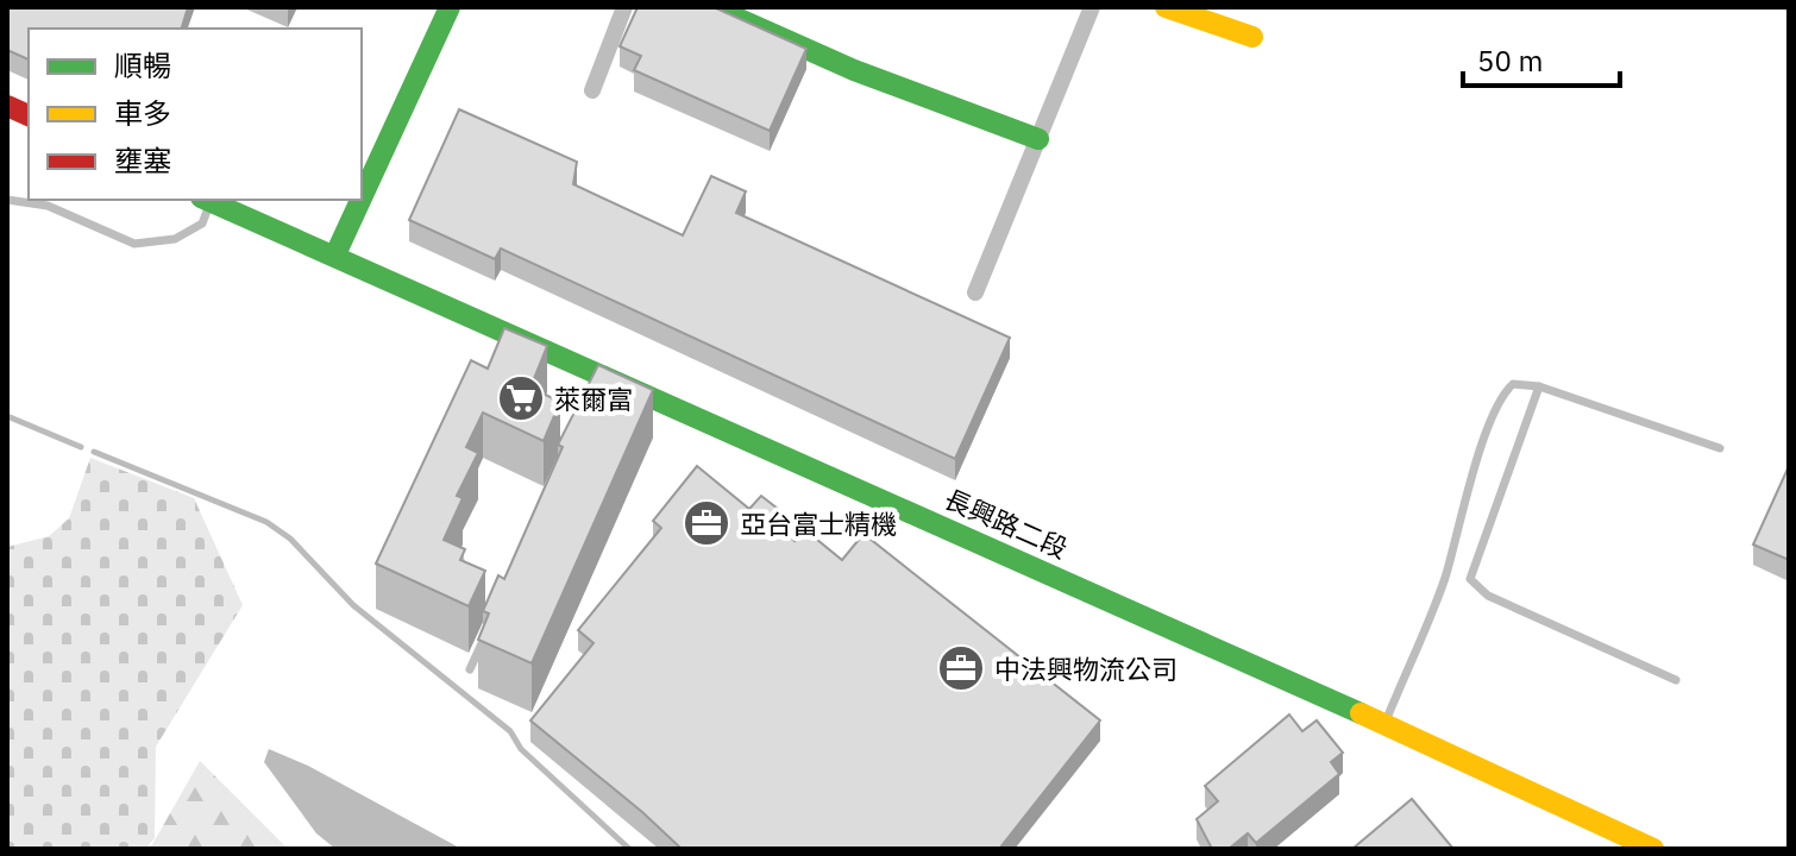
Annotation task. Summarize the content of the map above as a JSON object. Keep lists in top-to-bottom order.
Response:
{
  "streets": {
    "street": ["長興路二段"]
  },
  "places": {
    "supermarket": ["萊爾富"],
    "office": ["亞台富士精機", "中法興物流公司"]
  },
  "legend": ["順暢", "車多", "壅塞"],
  "scale_bar": "50 m"
}
